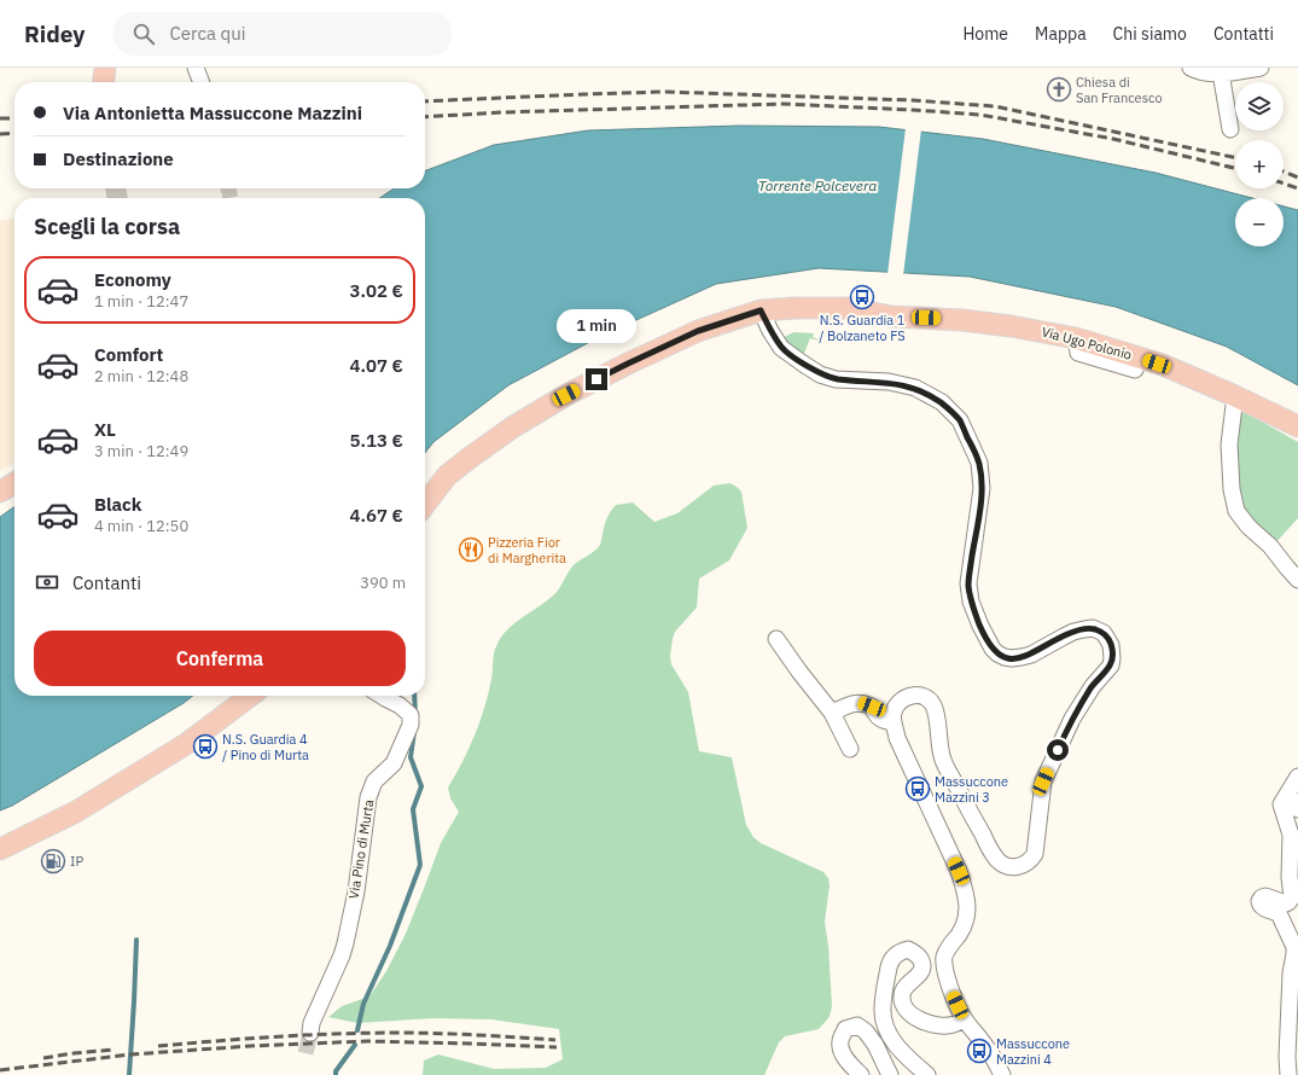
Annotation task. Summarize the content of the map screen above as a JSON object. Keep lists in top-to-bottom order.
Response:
{
  "streets": {
    "main road": ["Via Ugo Polonio"],
    "street": ["Via Pino di Murta"]
  },
  "water": ["Torrente Polcevera"],
  "places": {
    "church": ["Chiesa di San Francesco"],
    "bus stop": [
      "N.S. Guardia 1 / Bolzaneto FS",
      "N.S. Guardia 4 / Pino di Murta",
      "Massuccone Mazzini 3",
      "Massuccone Mazzini 4"
    ],
    "restaurant": ["Pizzeria Fior di Margherita"],
    "fuel station": ["IP"]
  },
  "page": {
    "header": "Ridey",
    "search": "Cerca qui",
    "nav": [
      "Home",
      "Mappa",
      "Chi siamo",
      "Contatti"
    ],
    "map_buttons": ["+", "−"],
    "banner": ["Via Antonietta Massuccone Mazzini", "Destinazione"],
    "heading": "Scegli la corsa",
    "list": [
      {
        "name": "Economy",
        "note": "1 min · 12:47",
        "value": "3.02 €"
      },
      {
        "name": "Comfort",
        "note": "2 min · 12:48",
        "value": "4.07 €"
      },
      {
        "name": "XL",
        "note": "3 min · 12:49",
        "value": "5.13 €"
      },
      {
        "name": "Black",
        "note": "4 min · 12:50",
        "value": "4.67 €"
      }
    ],
    "bubble": "1 min",
    "pay": ["Contanti", "390 m"],
    "buttons": "Conferma"
  }
}
